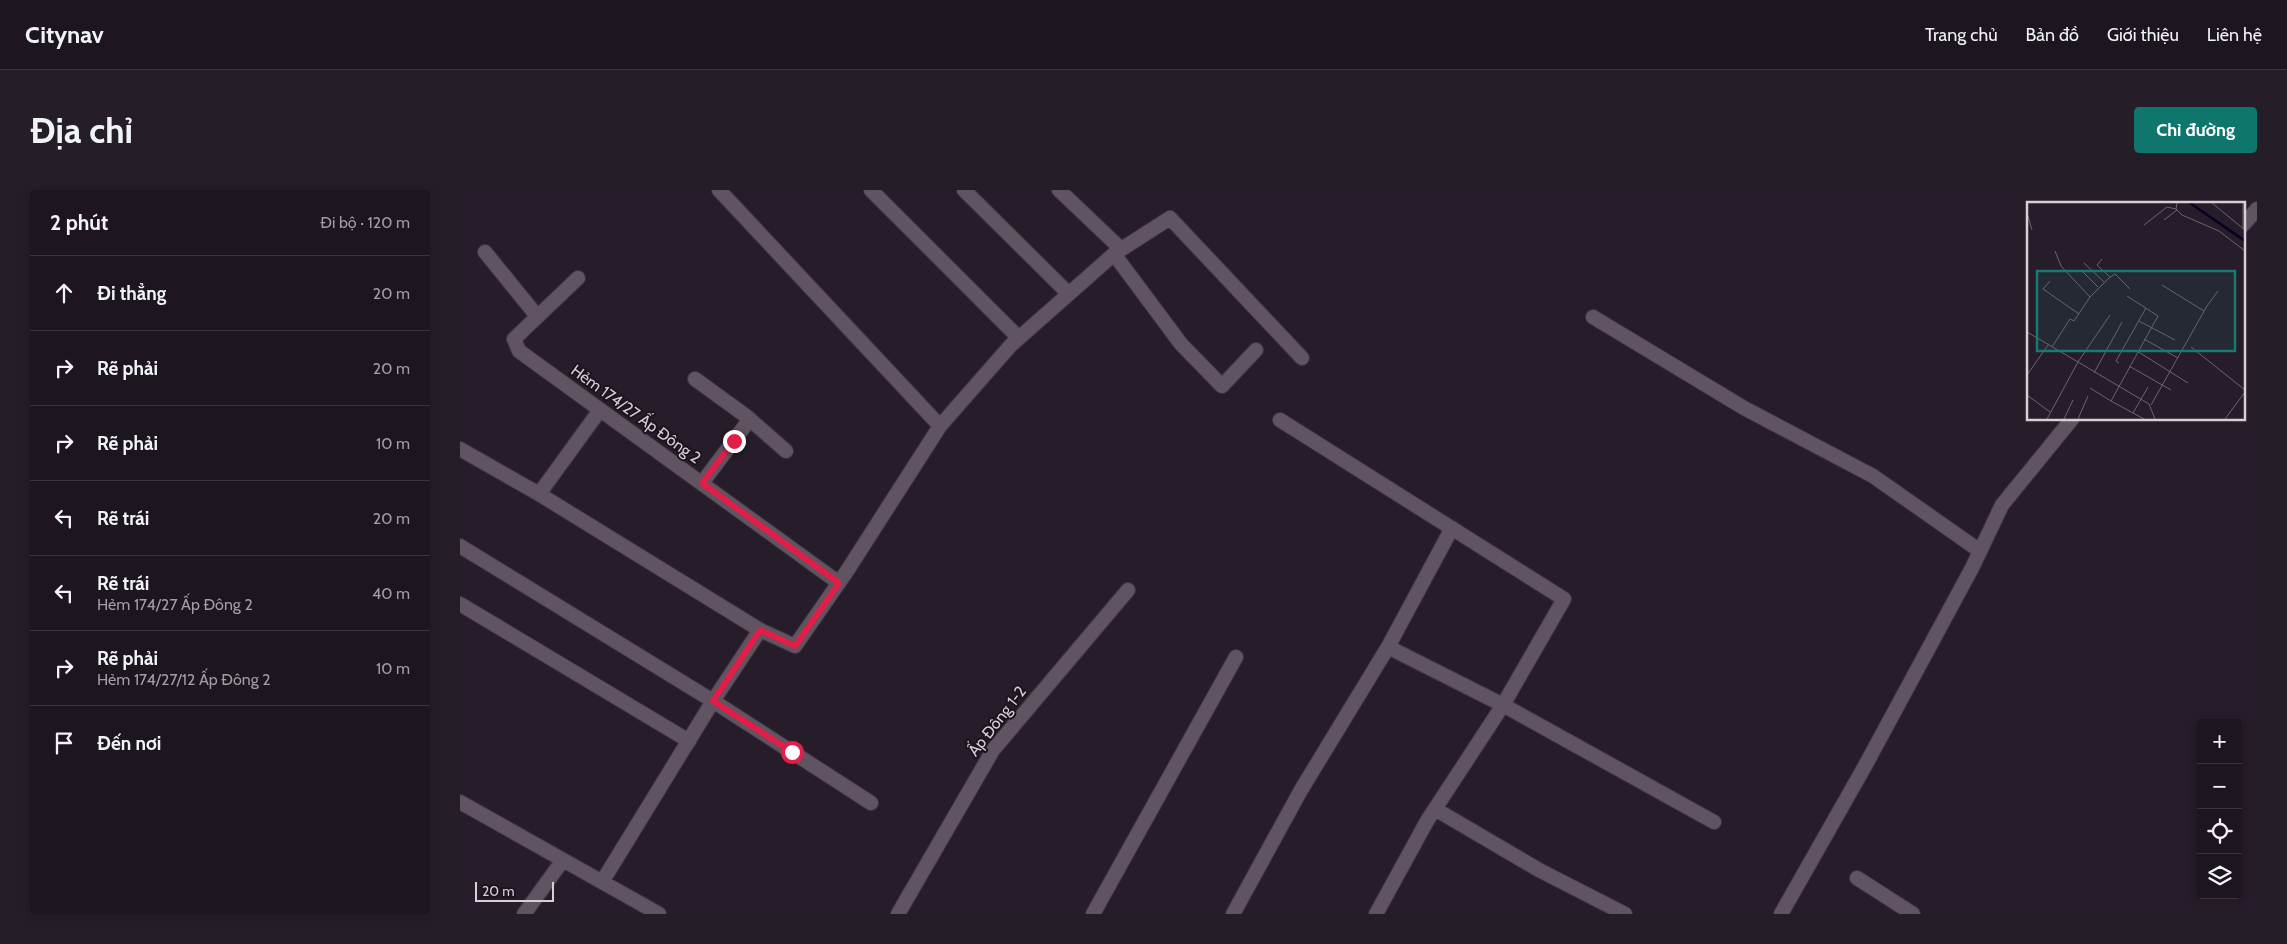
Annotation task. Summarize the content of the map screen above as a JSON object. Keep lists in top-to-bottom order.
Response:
{
  "streets": {
    "street": ["Hẻm 174/27 Ấp Đông 2", "Ấp Đông 1-2"]
  },
  "scale_bar": "20 m",
  "page": {
    "header": "Citynav",
    "nav": [
      "Trang chủ",
      "Bản đồ",
      "Giới thiệu",
      "Liên hệ"
    ],
    "buttons": "Chỉ đường",
    "title": "Địa chỉ",
    "heading": ["2 phút", "Đi bộ · 120 m"],
    "list": [
      ["Đi thẳng", "20 m"],
      ["Rẽ phải", "20 m"],
      ["Rẽ phải", "10 m"],
      ["Rẽ trái", "20 m"],
      ["Rẽ trái", "Hẻm 174/27 Ấp Đông 2", "40 m"],
      ["Rẽ phải", "Hẻm 174/27/12 Ấp Đông 2", "10 m"],
      "Đến nơi"
    ],
    "map_buttons": ["+", "−"],
    "scale": "20 m"
  }
}
